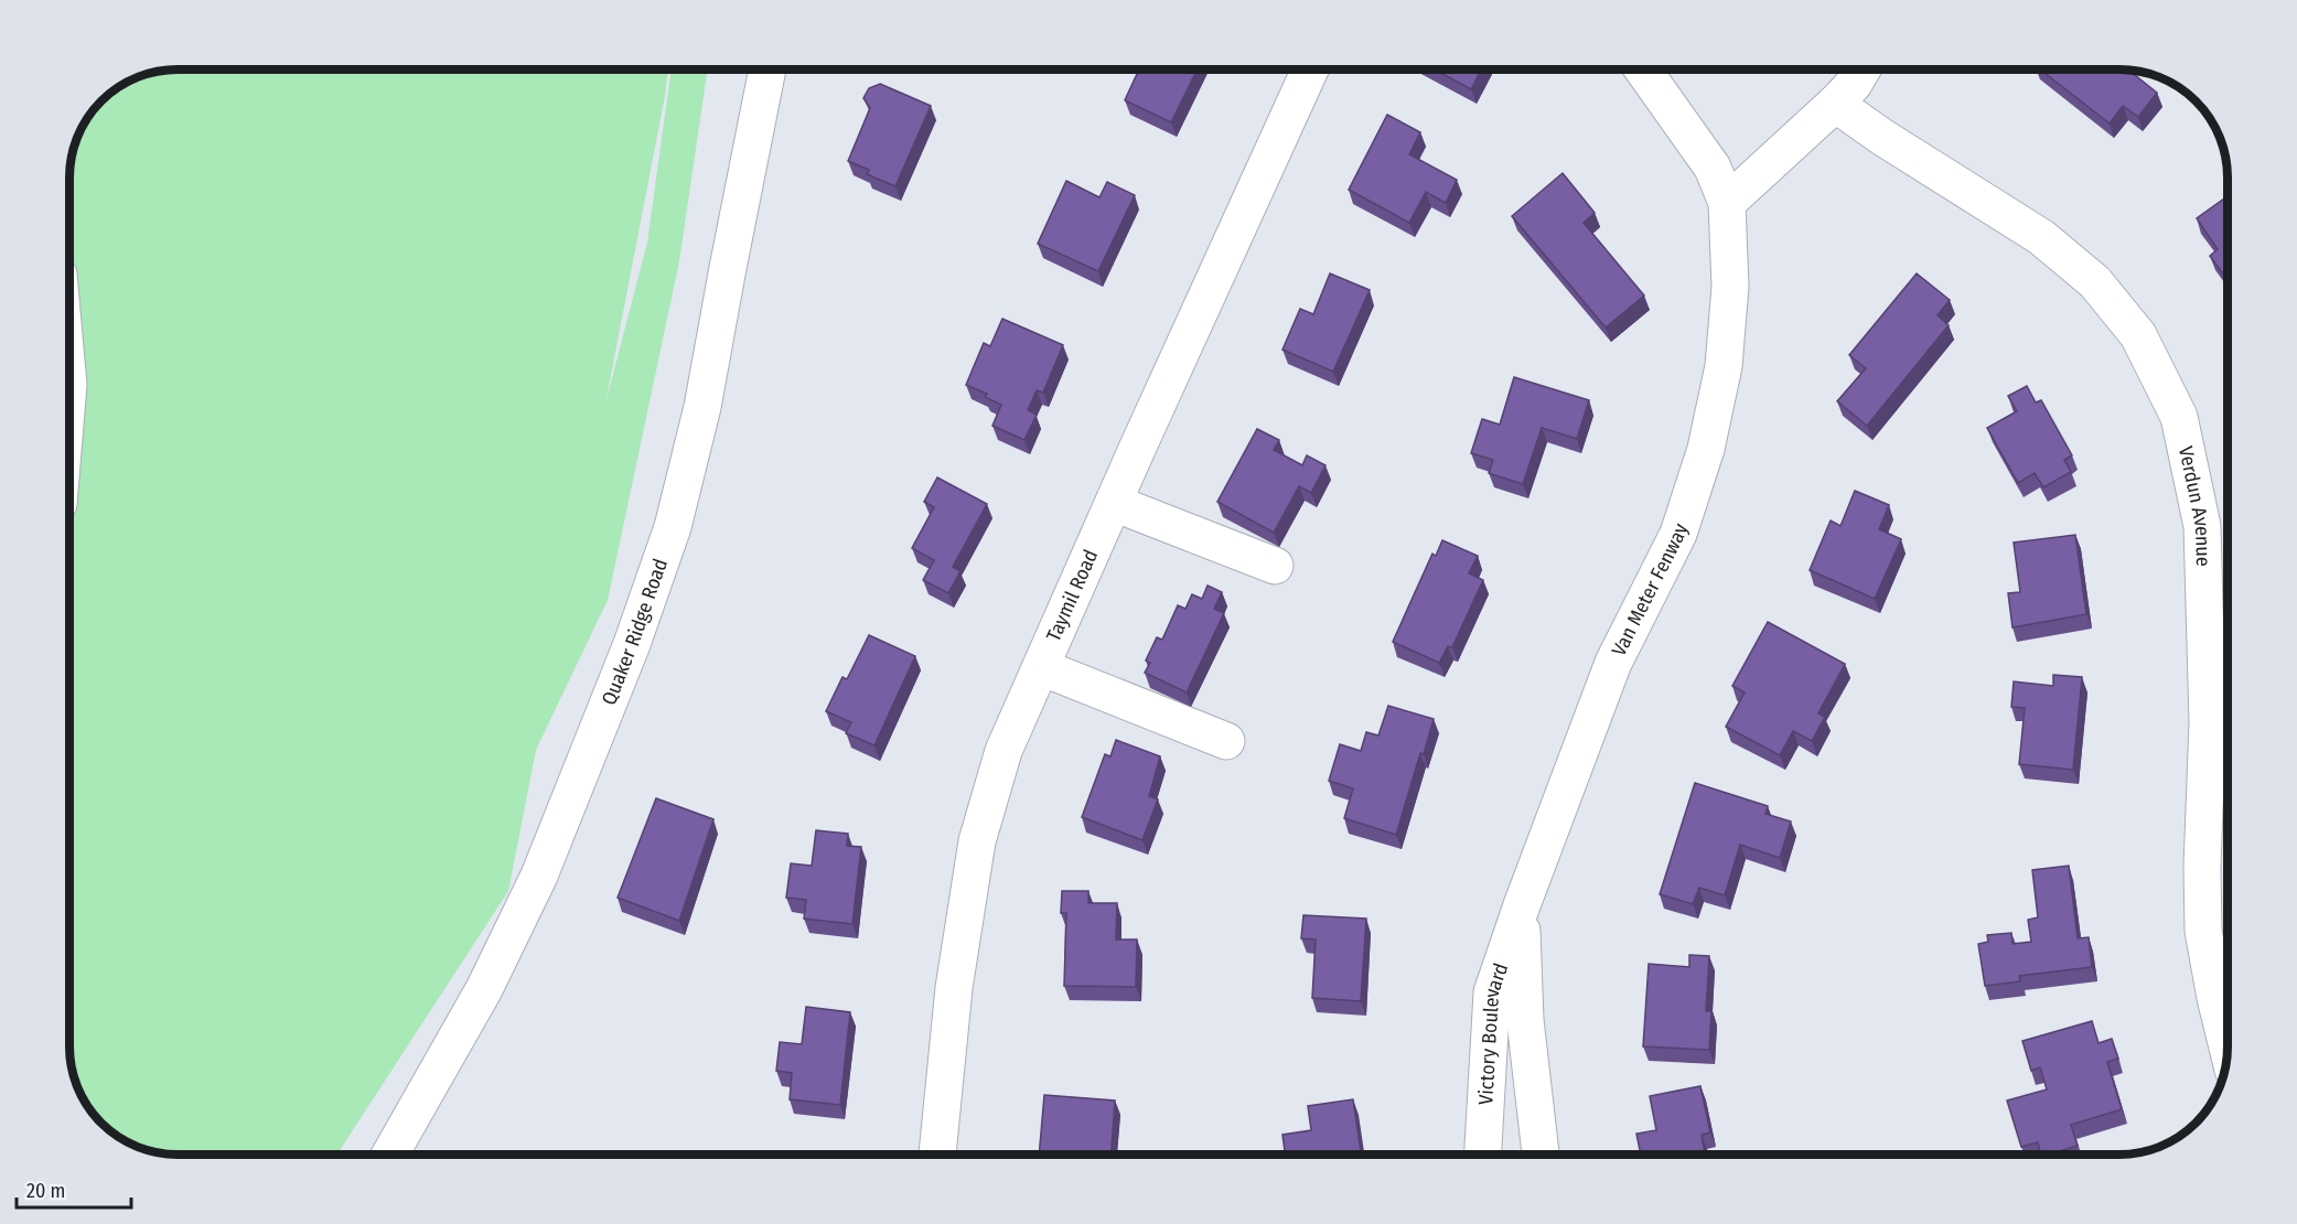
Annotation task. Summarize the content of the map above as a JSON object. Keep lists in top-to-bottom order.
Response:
{
  "streets": {
    "street": [
      "Verdun Avenue",
      "Van Meter Fenway",
      "Taymil Road",
      "Quaker Ridge Road",
      "Victory Boulevard"
    ]
  },
  "crossings": [
    ["Van Meter Fenway", "Victory Boulevard"]
  ],
  "scale_bar": "20 m"
}
